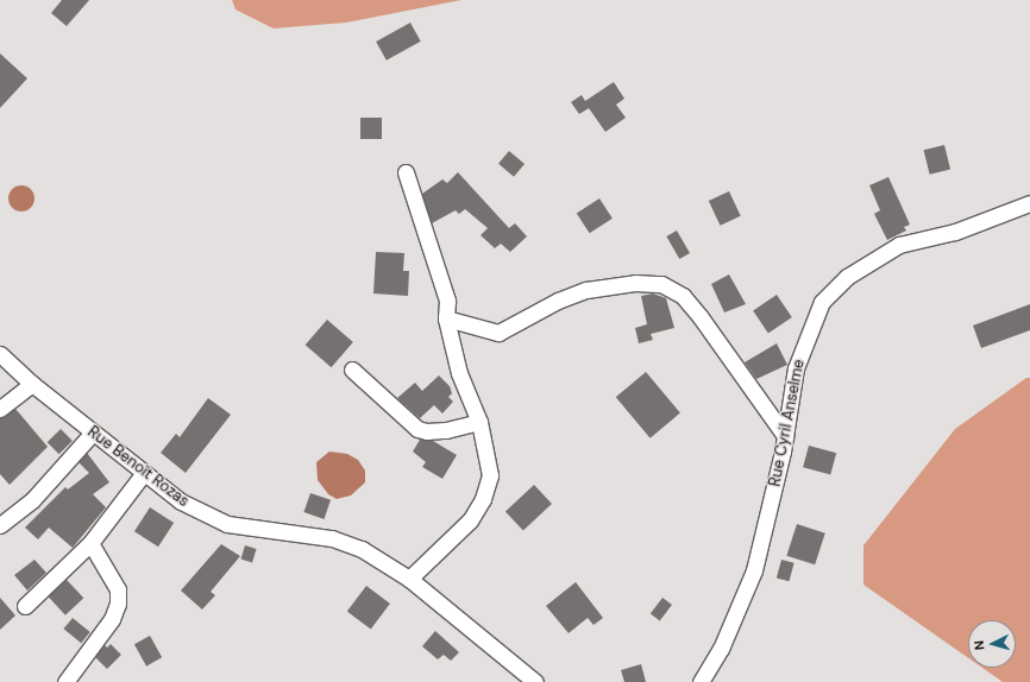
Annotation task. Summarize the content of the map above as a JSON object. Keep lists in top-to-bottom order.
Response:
{
  "streets": {
    "street": ["Rue Cyril Anselme", "Rue Benoît Rozas"]
  },
  "north": "left"
}
